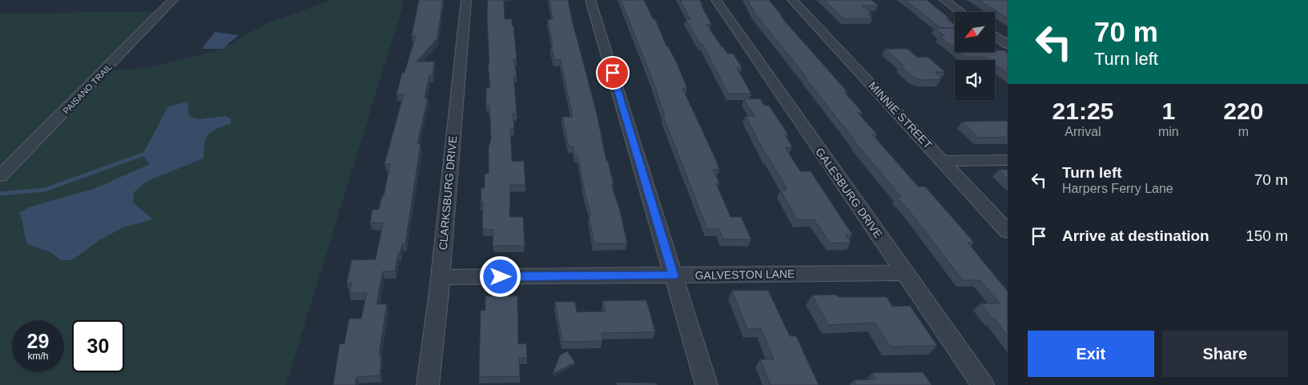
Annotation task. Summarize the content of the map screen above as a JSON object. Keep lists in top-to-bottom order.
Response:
{
  "streets": {
    "street": [
      "PAISANO TRAIL",
      "MINNIE STREET",
      "CLARKSBURG DRIVE",
      "GALESBURG DRIVE",
      "GALVESTON LANE"
    ]
  },
  "crossings": [
    ["CLARKSBURG DRIVE", "GALVESTON LANE"],
    ["GALESBURG DRIVE", "GALVESTON LANE"]
  ],
  "north": "bottom left",
  "page": {
    "turn": ["70 m", "Turn left"],
    "eta": [
      "21:25",
      "Arrival",
      "1",
      "min",
      "220",
      "m"
    ],
    "list": [
      {
        "name": "Turn left",
        "note": "Harpers Ferry Lane",
        "value": "70 m"
      },
      {
        "name": "Arrive at destination",
        "value": "150 m"
      }
    ],
    "speed": "29 km/h",
    "limit": "30",
    "buttons": ["Exit", "Share"]
  }
}
